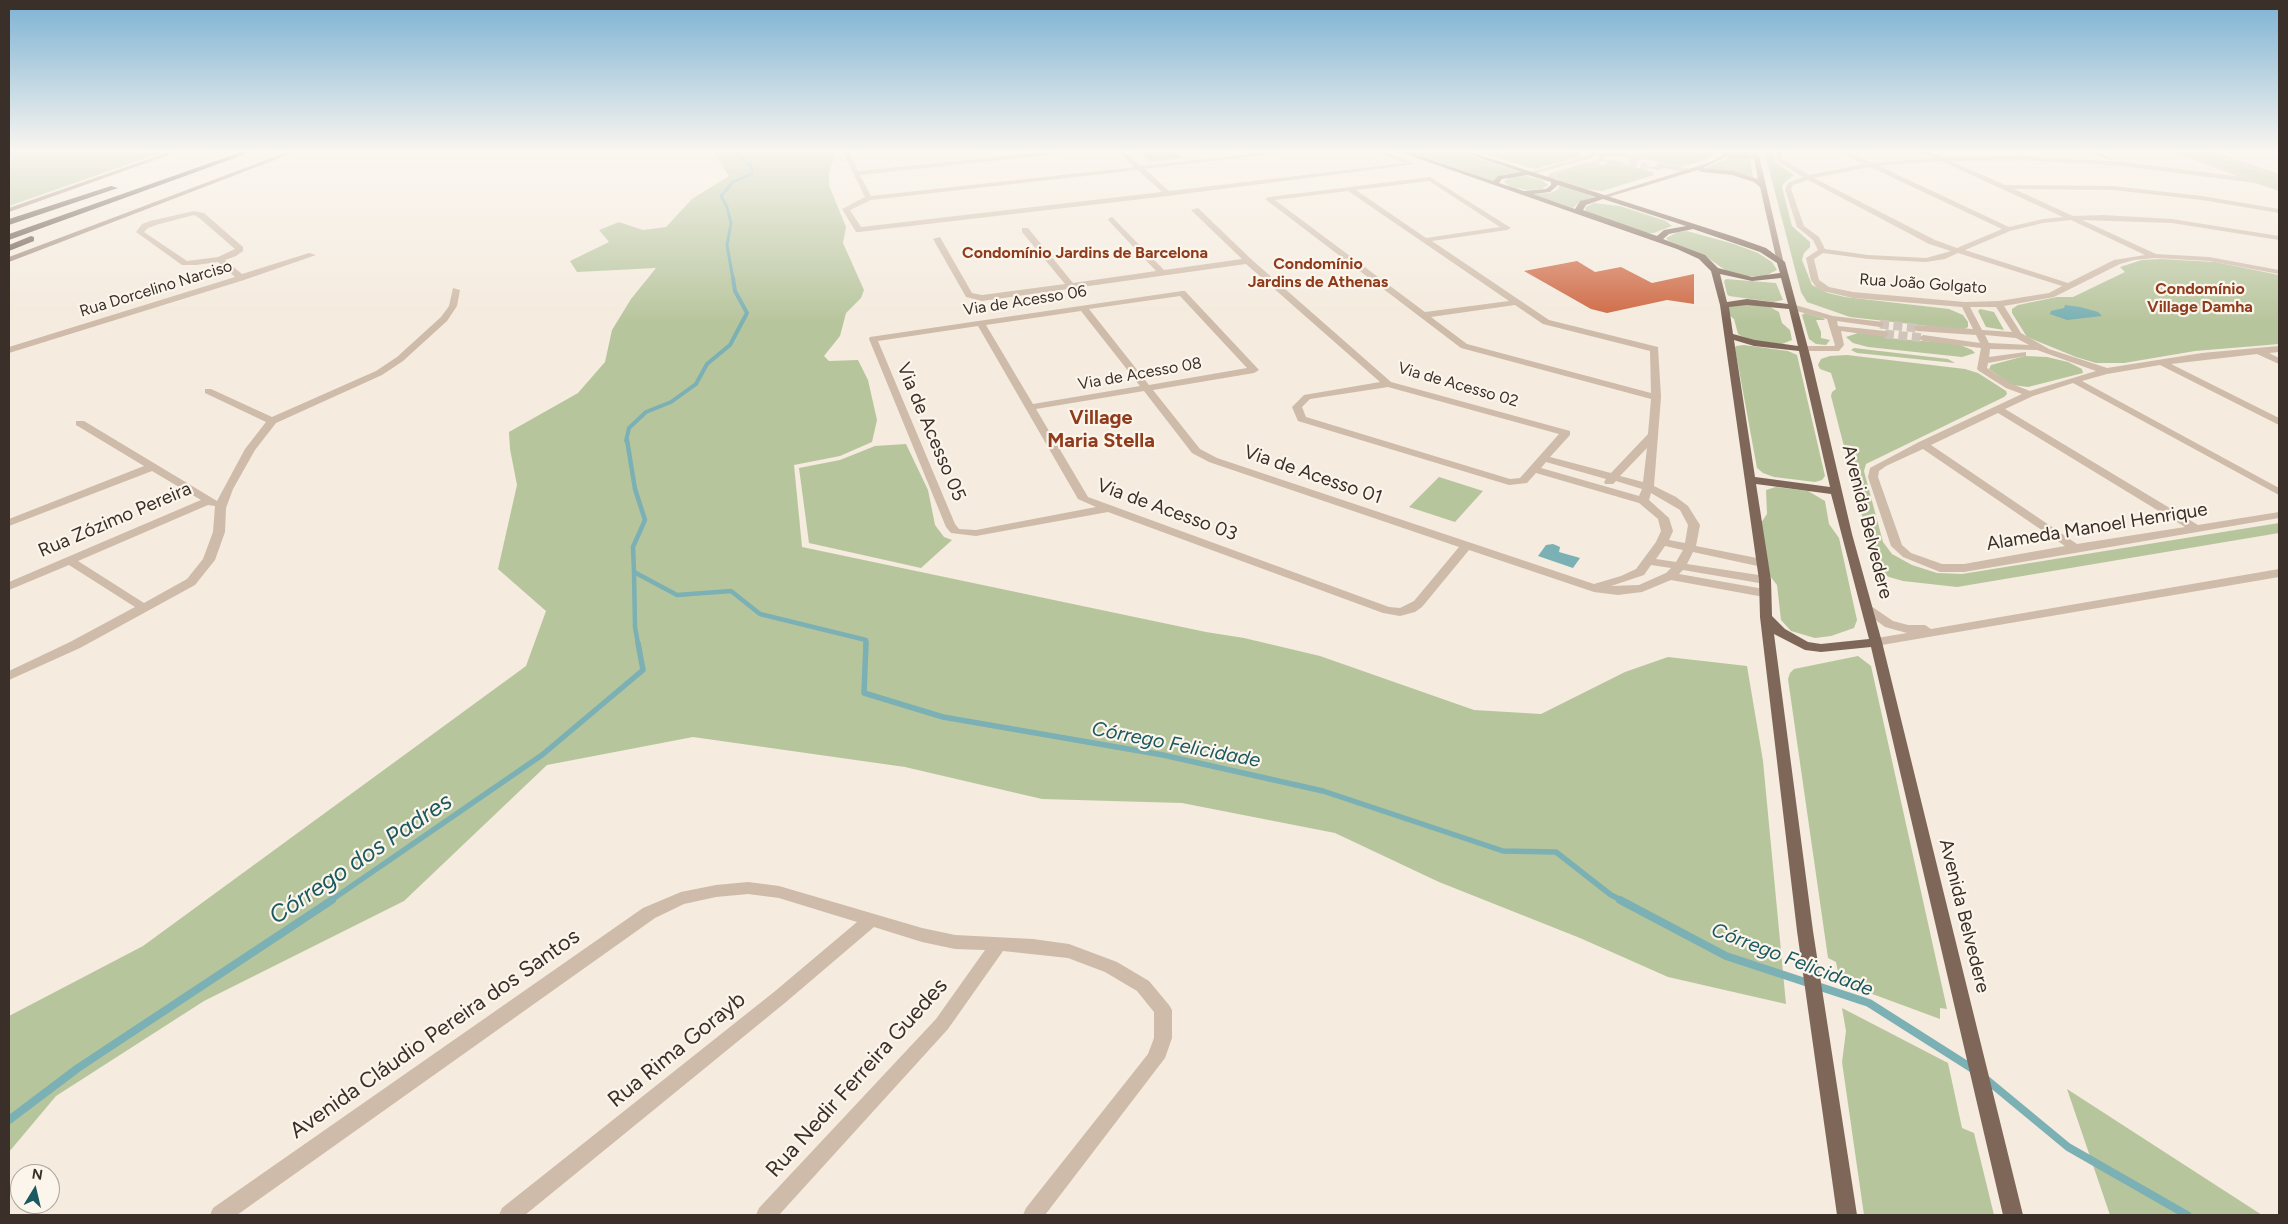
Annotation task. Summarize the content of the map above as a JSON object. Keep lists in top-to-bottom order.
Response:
{
  "streets": {
    "main road": ["Avenida Belvedere"],
    "street": [
      "Rua João Golgato",
      "Rua Dorcelino Narciso",
      "Via de Acesso 06",
      "Via de Acesso 08",
      "Via de Acesso 02",
      "Via de Acesso 05",
      "Via de Acesso 01",
      "Via de Acesso 03",
      "Rua Zózimo Pereira",
      "Alameda Manoel Henrique",
      "Avenida Cláudio Pereira dos Santos",
      "Rua Rima Gorayb",
      "Rua Nedir Ferreira Guedes"
    ]
  },
  "crossings": [
    ["Via de Acesso 06", "Via de Acesso 08"],
    ["Via de Acesso 06", "Via de Acesso 05"],
    ["Via de Acesso 06", "Via de Acesso 01"],
    ["Via de Acesso 06", "Via de Acesso 03"],
    ["Via de Acesso 08", "Via de Acesso 01"],
    ["Via de Acesso 08", "Via de Acesso 03"],
    ["Via de Acesso 05", "Via de Acesso 03"],
    ["Via de Acesso 01", "Via de Acesso 03"],
    ["Avenida Cláudio Pereira dos Santos", "Rua Rima Gorayb"],
    ["Avenida Cláudio Pereira dos Santos", "Rua Nedir Ferreira Guedes"]
  ],
  "districts": [
    "Condomínio Jardins de Barcelona",
    "Condomínio Jardins de Athenas",
    "Condomínio Village Damha",
    "Village Maria Stella"
  ],
  "water": ["Córrego Felicidade", "Córrego dos Padres"],
  "north": "top"
}
